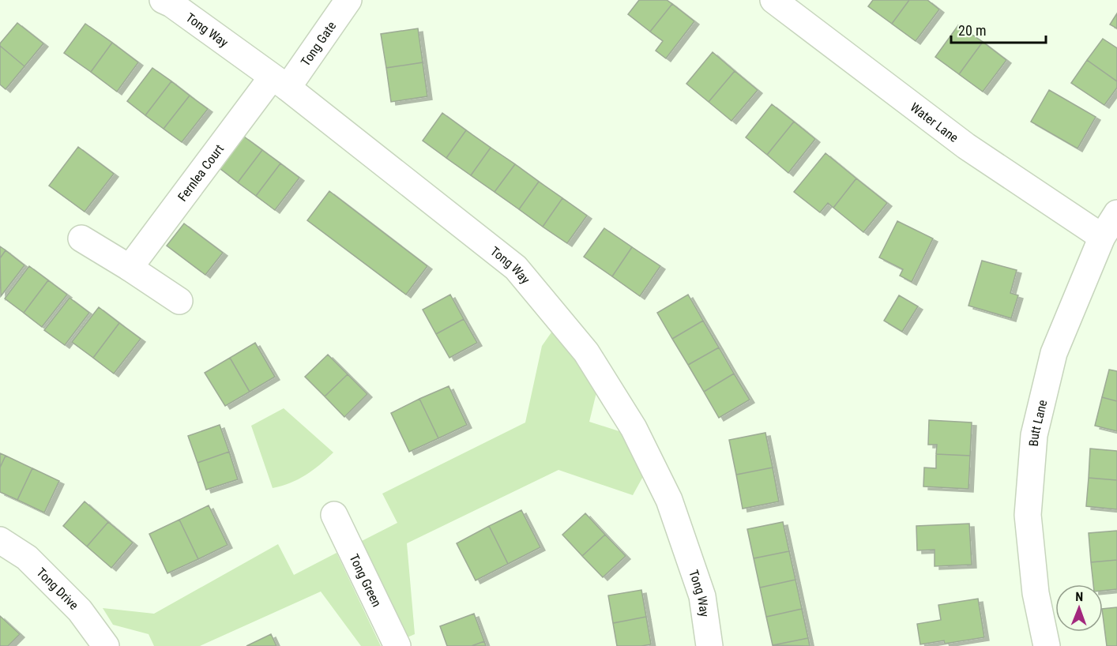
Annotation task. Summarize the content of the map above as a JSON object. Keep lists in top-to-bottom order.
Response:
{
  "streets": {
    "street": [
      "Tong Way",
      "Tong Gate",
      "Water Lane",
      "Fernlea Court",
      "Butt Lane",
      "Tong Green",
      "Tong Drive"
    ]
  },
  "crossings": [
    ["Tong Way", "Tong Gate"],
    ["Tong Way", "Fernlea Court"],
    ["Tong Gate", "Fernlea Court"],
    ["Water Lane", "Butt Lane"]
  ],
  "scale_bar": "20 m",
  "north": "top"
}
